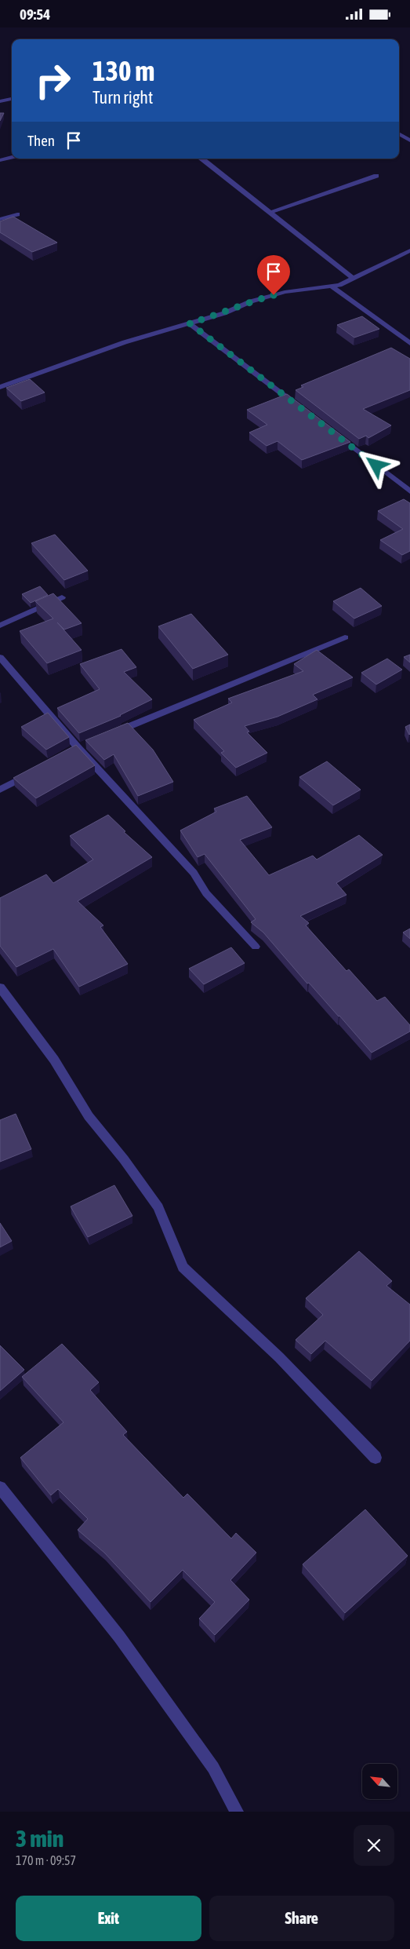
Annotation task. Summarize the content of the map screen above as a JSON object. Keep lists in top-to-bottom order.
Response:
{
  "north": "top left",
  "page": {
    "status": "09:54",
    "turn": ["130 m", "Turn right"],
    "then": "Then",
    "heading": ["3 min", "170 m · 09:57"],
    "buttons": ["Exit", "Share"]
  }
}
